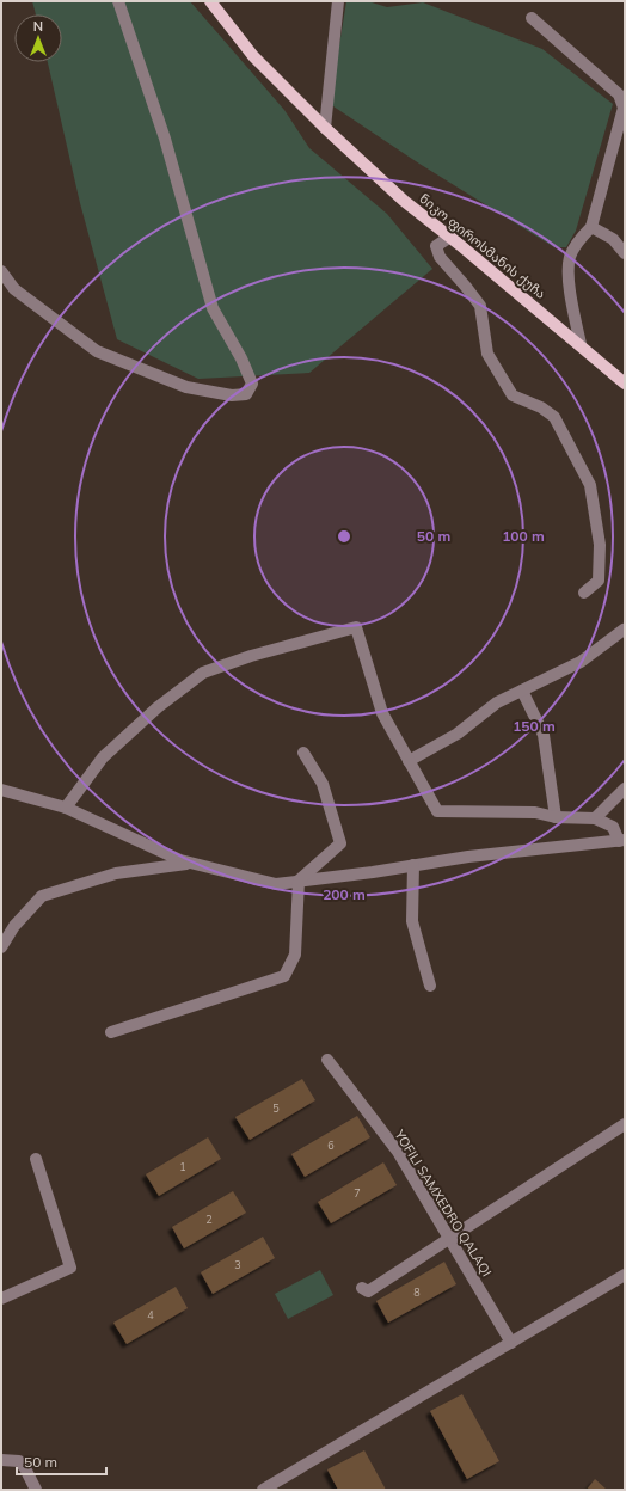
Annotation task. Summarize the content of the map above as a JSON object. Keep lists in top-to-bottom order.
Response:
{
  "streets": {
    "main road": ["ნიკო ფიროსმანის ქუჩა"],
    "street": ["YOFILI SAMXEDRO QALAQI"]
  },
  "house_numbers": [
    "5",
    "6",
    "1",
    "7",
    "2",
    "3",
    "8",
    "4"
  ],
  "scale_bar": "50 m",
  "north": "top",
  "rings": [
    "50 m",
    "100 m",
    "150 m",
    "200 m"
  ]
}
